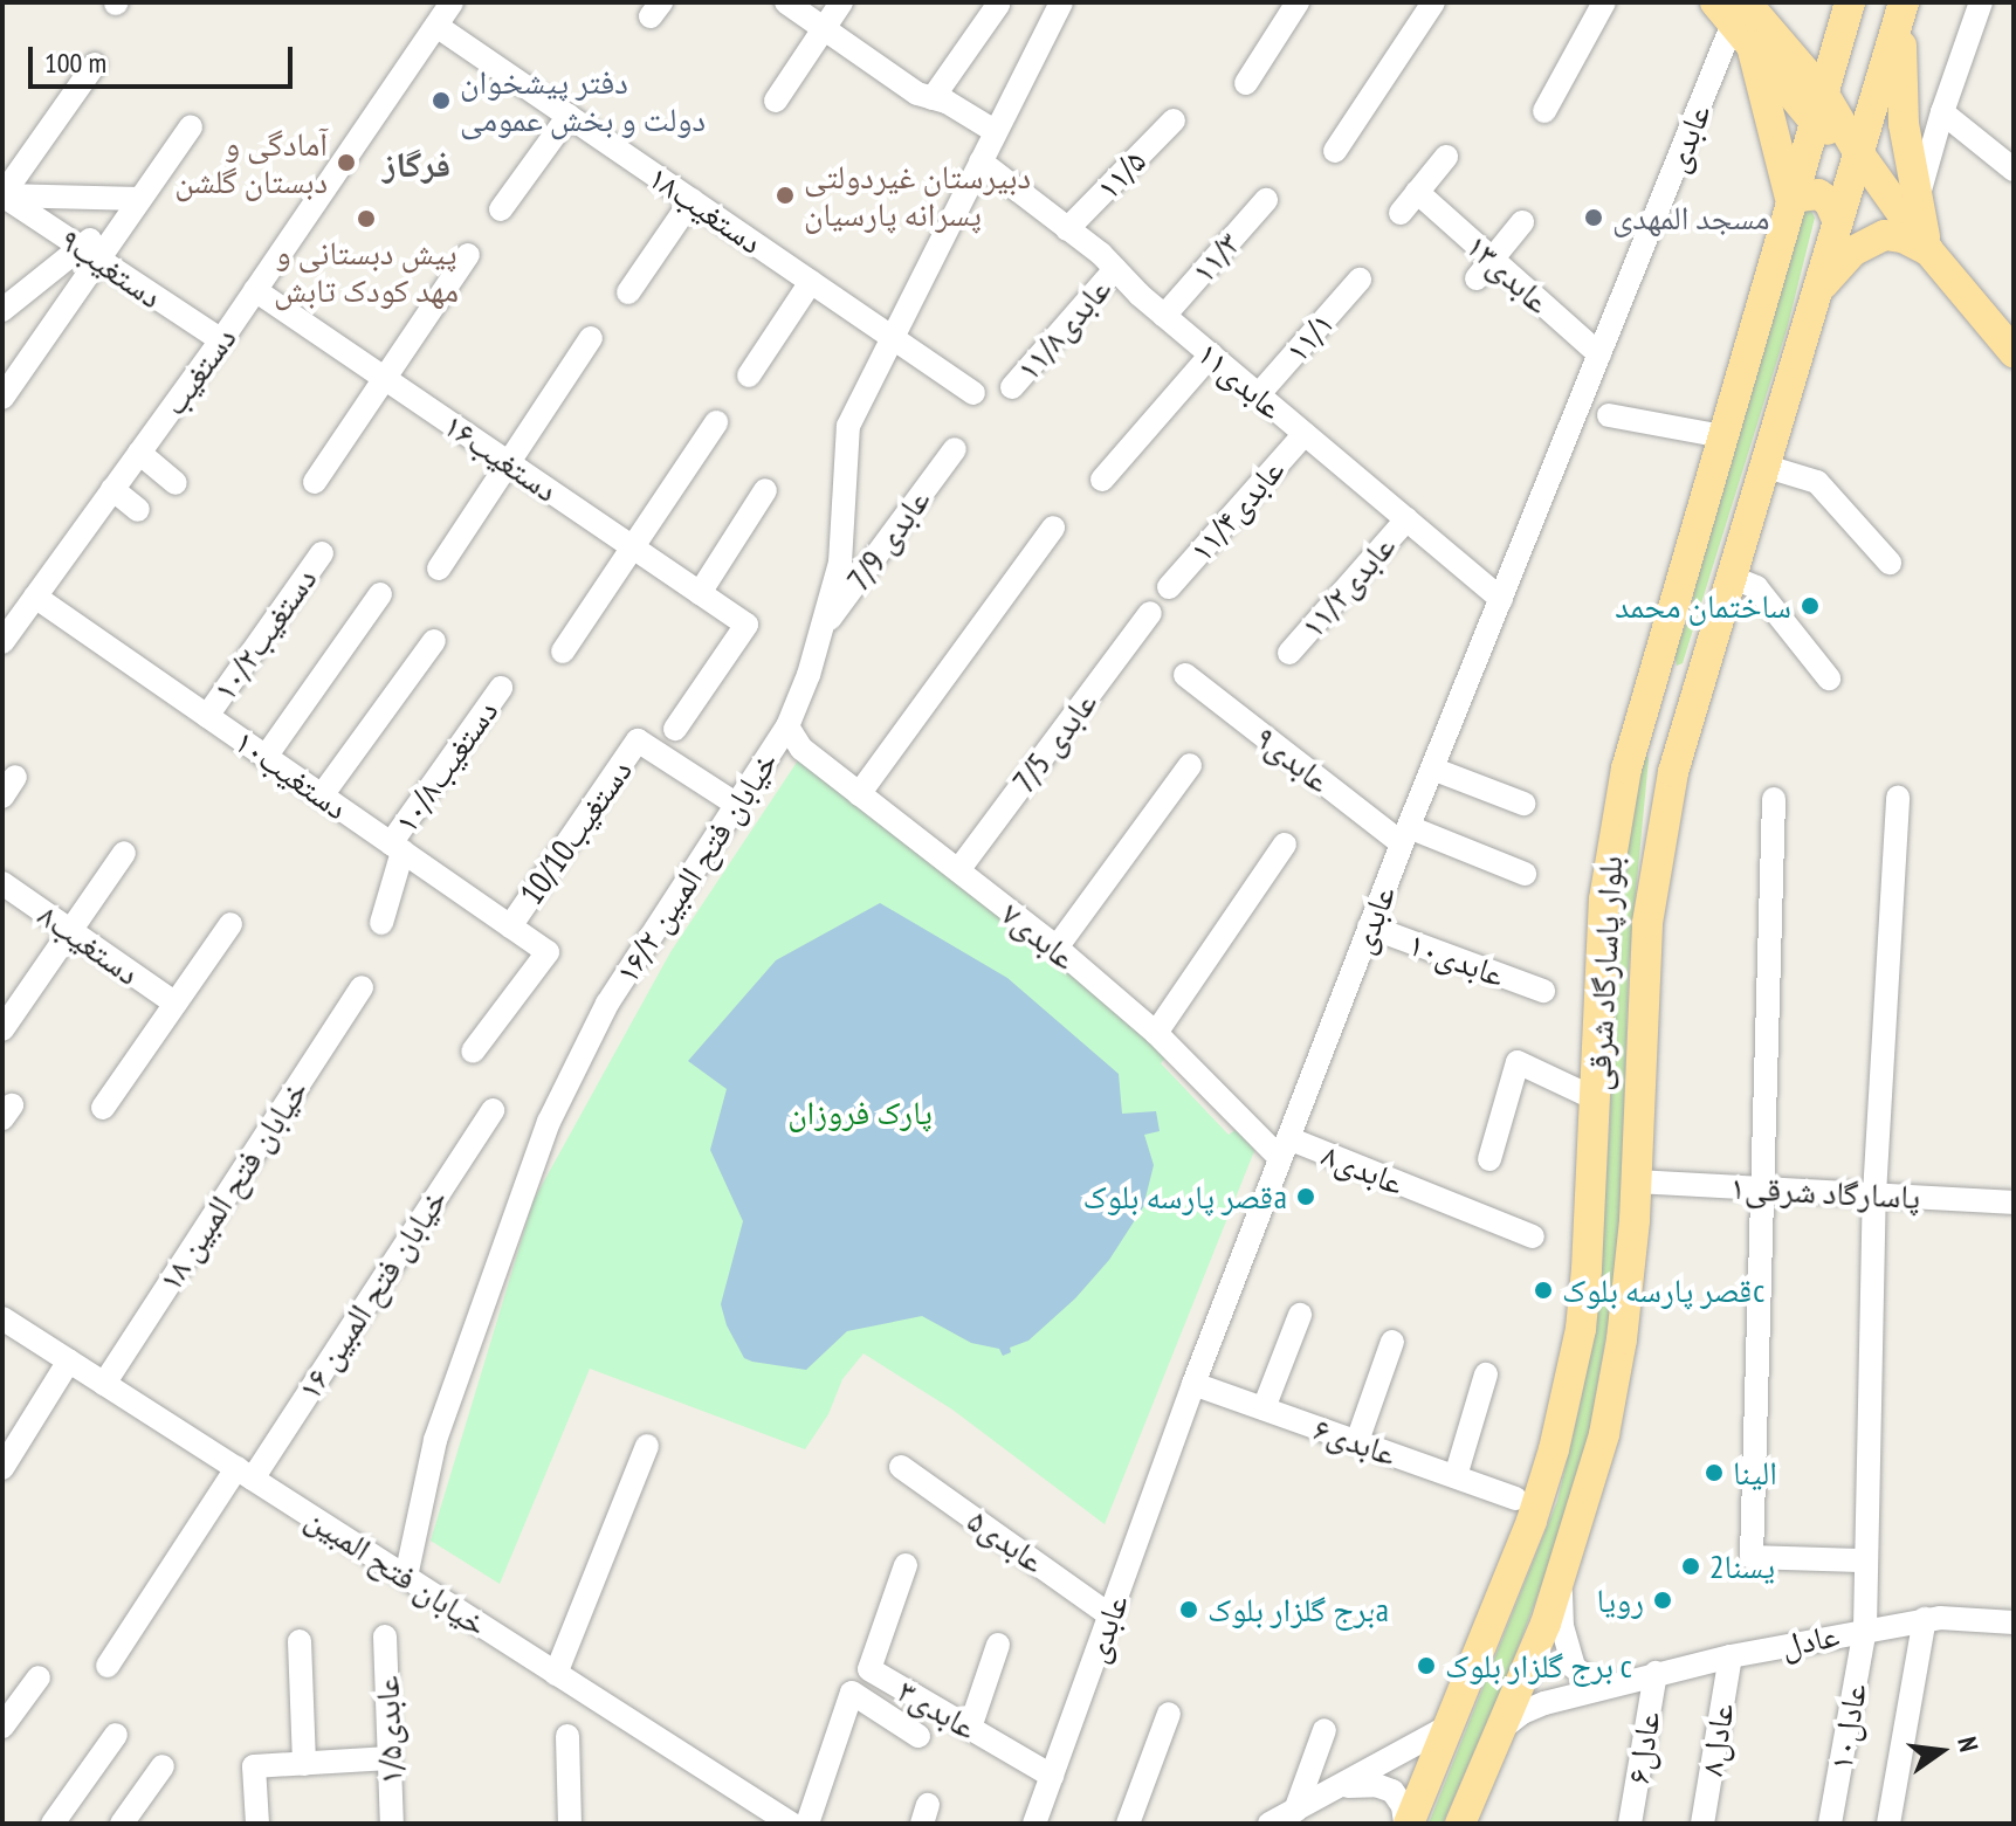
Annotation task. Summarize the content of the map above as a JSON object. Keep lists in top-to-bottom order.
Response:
{
  "streets": {
    "main road": ["بلوار پاسارگاد شرقی"],
    "street": [
      "عابدی",
      "۱۱/۵",
      "دستغیب۱۸",
      "۱۱/۳",
      "دستغیب۹",
      "عابدی۱۳",
      "عابدی۱۱/۸",
      "۱۱/۱",
      "دستغیب",
      "عابدی۱۱",
      "دستغیب۱۶",
      "عابدی۱۱/۴",
      "عابدی 7/9",
      "عابدی۱۱/۲",
      "دستغیب۱۰/۲",
      "عابدی 7/5",
      "عابدی۹",
      "دستغیب۱۰/۸",
      "دستغیب۱۰",
      "10/10دستغیب",
      "خیابان فتح المبین ۱۶/۲",
      "عابدی۷",
      "دستغیب۸",
      "عابدی۱۰",
      "عابدی۸",
      "خیابان فتح المبین ۱۸",
      "پاسارگاد شرقی۱",
      "خیابان فتح المبین ۱۶",
      "عابدی۶",
      "عابدی۵",
      "خیابان فتح المبین",
      "عادل",
      "عابدی۳",
      "عادل۱۰",
      "عابدی۱/۵",
      "۸عادل",
      "عادل۶"
    ]
  },
  "crossings": [
    ["عابدی", "عابدی۱۳"],
    ["عابدی", "عابدی۱۱"],
    ["عابدی", "عابدی۹"],
    ["عابدی", "عابدی۷"],
    ["عابدی", "عابدی۱۰"],
    ["عابدی", "عابدی۸"],
    ["عابدی", "عابدی۶"],
    ["عابدی", "عابدی۵"],
    ["عابدی", "عابدی۳"],
    ["۱۱/۵", "عابدی۱۱"],
    ["دستغیب۱۸", "دستغیب"],
    ["دستغیب۱۸", "خیابان فتح المبین ۱۶/۲"],
    ["۱۱/۳", "عابدی۱۱"],
    ["دستغیب۹", "دستغیب"],
    ["عابدی۱۱/۸", "عابدی۱۱"],
    ["۱۱/۱", "عابدی۱۱"],
    ["دستغیب", "دستغیب۱۶"],
    ["دستغیب", "دستغیب۱۰"],
    ["عابدی۱۱", "عابدی۱۱/۴"],
    ["عابدی۱۱", "عابدی۱۱/۲"],
    ["عابدی۱۱", "خیابان فتح المبین ۱۶/۲"],
    ["عابدی 7/9", "خیابان فتح المبین ۱۶/۲"],
    ["دستغیب۱۰/۲", "دستغیب۱۰"],
    ["عابدی 7/5", "عابدی۷"],
    ["دستغیب۱۰/۸", "دستغیب۱۰"],
    ["دستغیب۱۰", "10/10دستغیب"],
    ["10/10دستغیب", "خیابان فتح المبین ۱۶/۲"],
    ["خیابان فتح المبین ۱۶/۲", "عابدی۷"],
    ["خیابان فتح المبین ۱۶/۲", "خیابان فتح المبین"],
    ["عابدی۷", "عابدی۸"],
    ["بلوار پاسارگاد شرقی", "پاسارگاد شرقی۱"],
    ["بلوار پاسارگاد شرقی", "عادل"],
    ["خیابان فتح المبین ۱۸", "خیابان فتح المبین"],
    ["پاسارگاد شرقی۱", "عادل۱۰"],
    ["خیابان فتح المبین ۱۶", "خیابان فتح المبین"],
    ["عادل", "عادل۱۰"],
    ["عادل", "۸عادل"],
    ["عادل", "عادل۶"]
  ],
  "districts": ["فرگاز"],
  "parks": ["پارک فروزان"],
  "places": [
    "دفتر پیشخوان دولت و بخش عمومی",
    "آمادگی و دبستان گلشن",
    "دبیرستان غیردولتی پسرانه پارسیان",
    "مسجد المهدی",
    "پیش دبستانی و مهد کودک تابش",
    "ساختمان محمد",
    "قصر پارسه بلوکa",
    "قصر پارسه بلوکc",
    "الینا",
    "یسنا2",
    "رویا",
    "برج گلزار بلوکa",
    "برج گلزار بلوک c"
  ],
  "scale_bar": "100 m",
  "north": "right"
}
